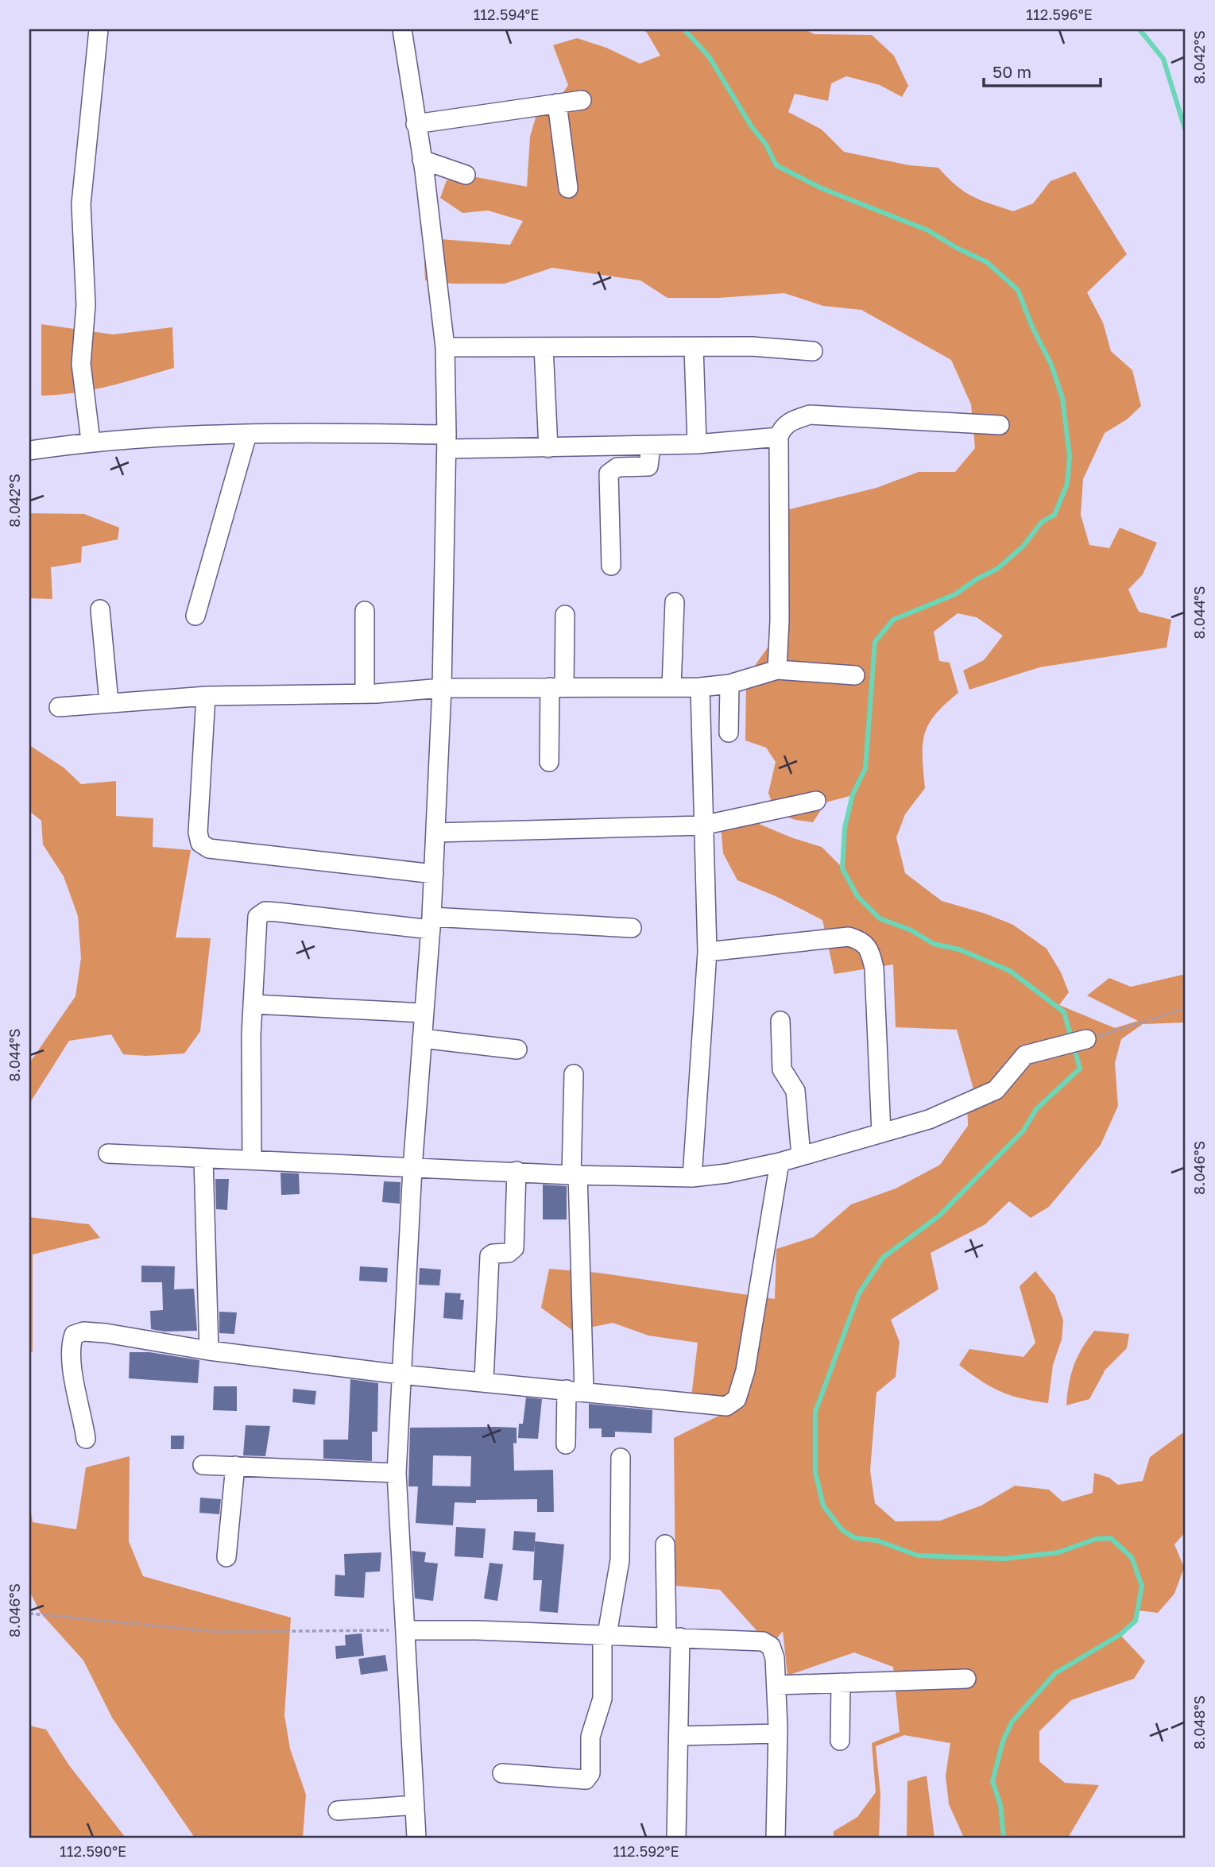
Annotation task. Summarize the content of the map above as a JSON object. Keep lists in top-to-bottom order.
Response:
{
  "scale_bar": "50 m",
  "coordinates": [
    "112.594°E",
    "112.596°E",
    "8.042°S",
    "8.044°S",
    "8.046°S",
    "8.048°S",
    "112.590°E",
    "112.592°E"
  ]
}
